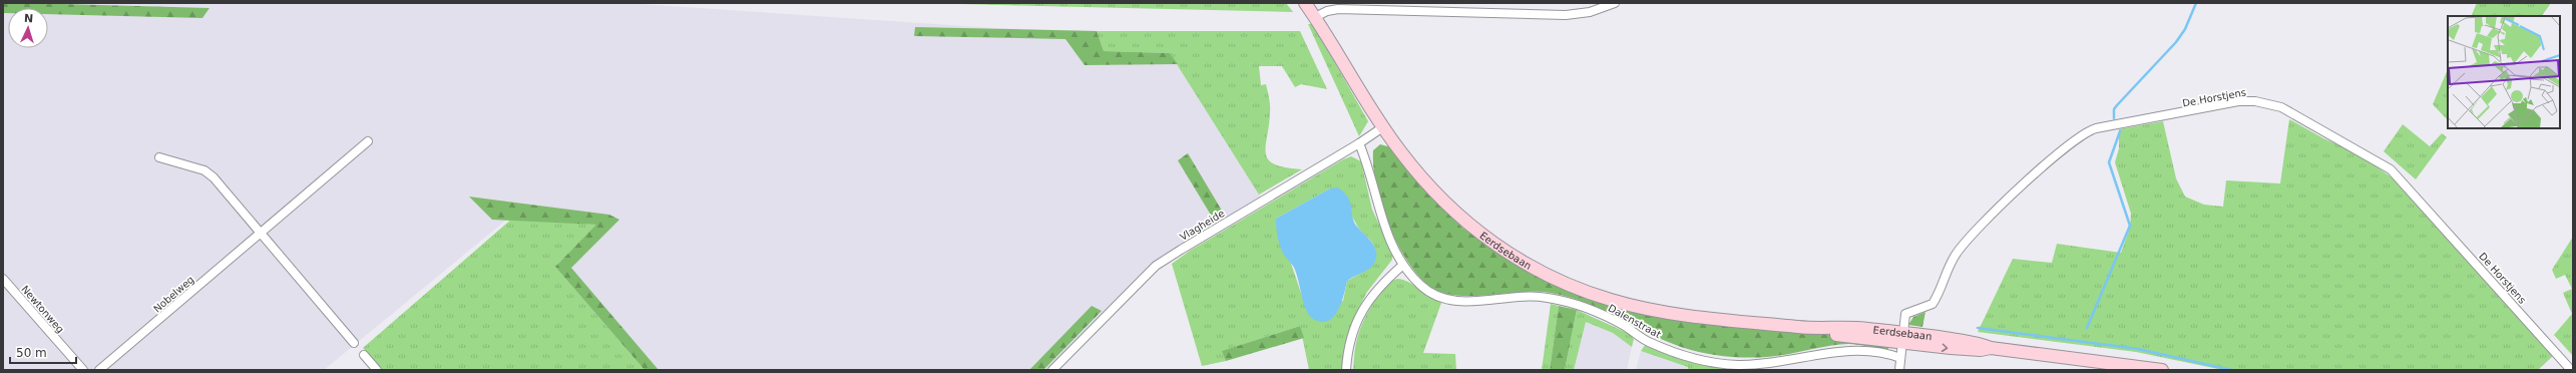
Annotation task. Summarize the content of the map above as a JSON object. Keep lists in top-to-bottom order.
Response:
{
  "streets": {
    "main road": ["Eerdsebaan"],
    "street": [
      "De Horstjens",
      "Vlagheide",
      "Nobelweg",
      "Newtonweg",
      "Dalenstraat"
    ]
  },
  "crossings": [
    ["De Horstjens", "Eerdsebaan"],
    ["Vlagheide", "Eerdsebaan"],
    ["Vlagheide", "Dalenstraat"]
  ],
  "scale_bar": "50 m",
  "north": "top"
}
